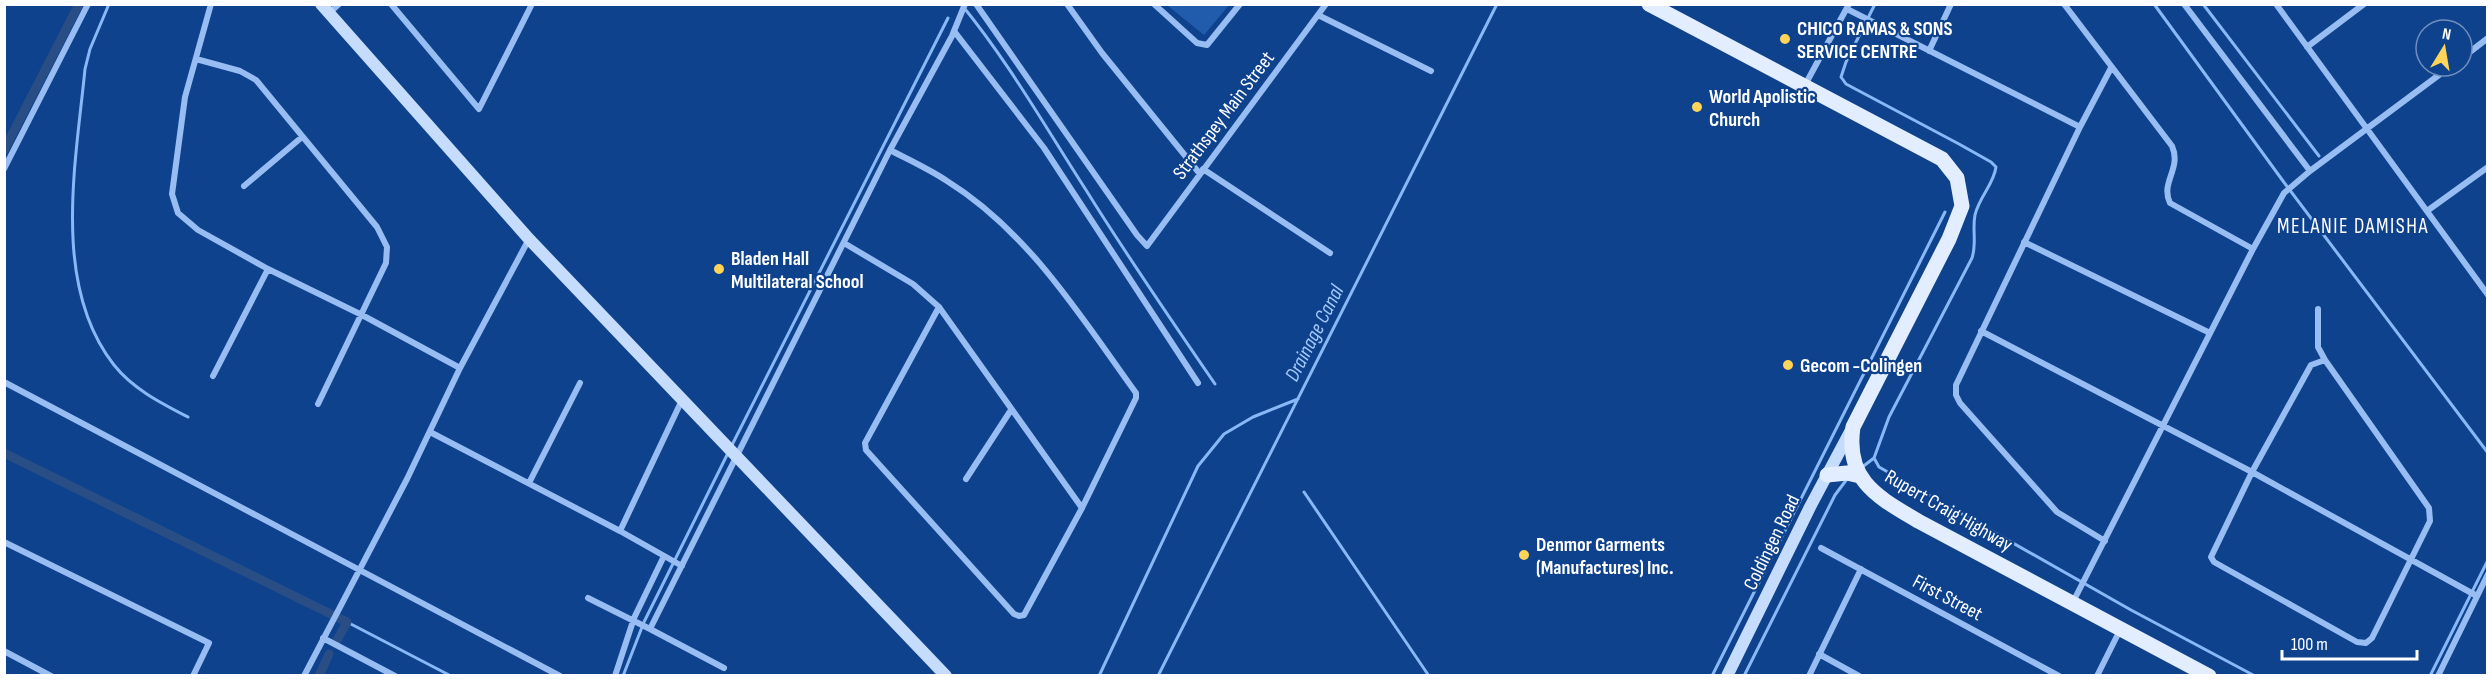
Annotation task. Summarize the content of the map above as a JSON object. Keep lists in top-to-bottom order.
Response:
{
  "streets": {
    "main road": ["Rupert Craig Highway", "Coldingen Road"],
    "street": ["Strathspey Main Street", "First Street"]
  },
  "crossings": [
    ["Rupert Craig Highway", "Coldingen Road"]
  ],
  "districts": ["MELANIE DAMISHA"],
  "water": ["Drainage Canal"],
  "places": [
    "CHICO RAMAS & SONS SERVICE CENTRE",
    "World Apolistic Church",
    "Bladen Hall Multilateral School",
    "Gecom -Colingen",
    "Denmor Garments (Manufactures) Inc."
  ],
  "scale_bar": "100 m",
  "north": "top"
}
